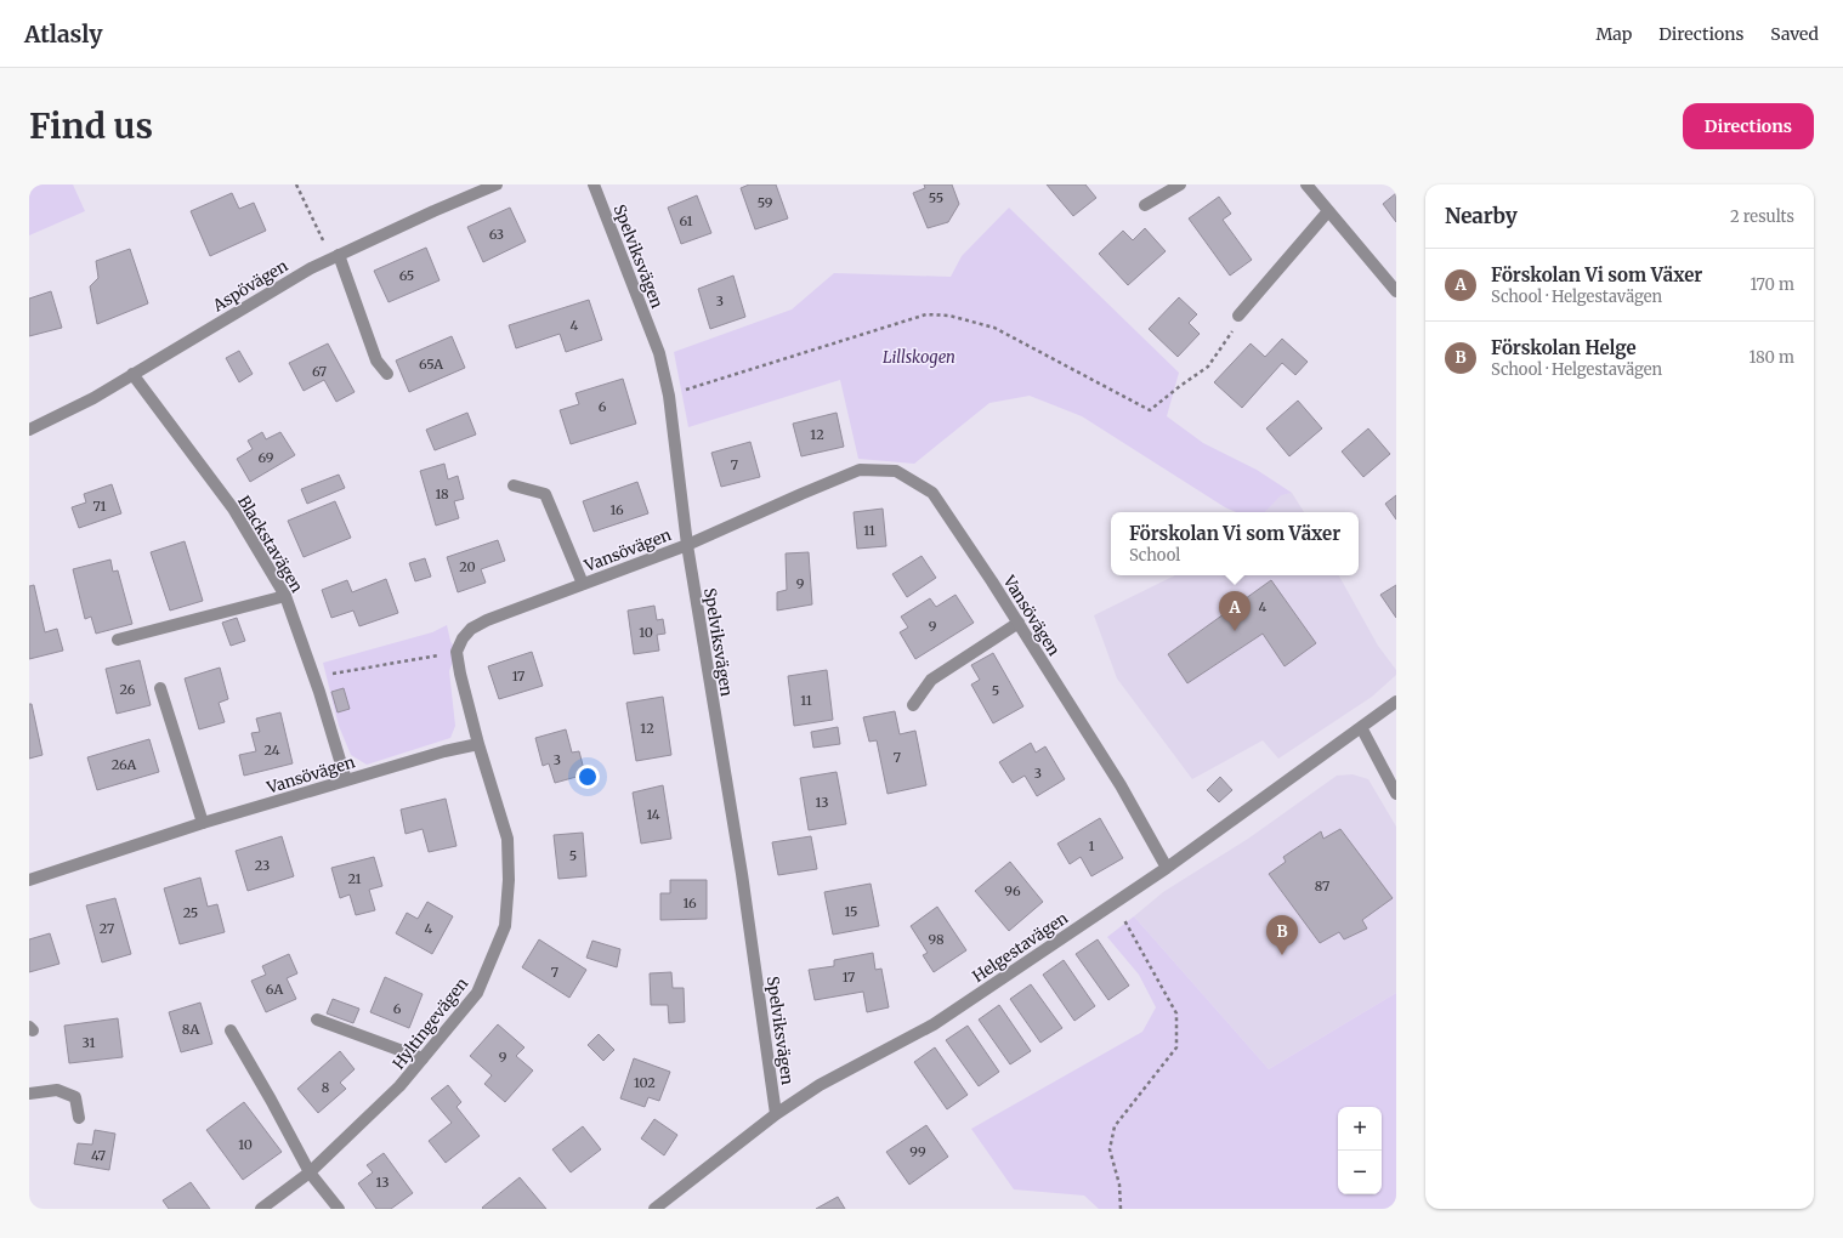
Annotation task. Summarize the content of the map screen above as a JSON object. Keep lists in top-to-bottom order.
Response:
{
  "streets": {
    "street": [
      "Spelviksvägen",
      "Aspövägen",
      "Blackstavägen",
      "Vansövägen",
      "Helgestavägen",
      "Hyltingevägen"
    ]
  },
  "crossings": [
    ["Spelviksvägen", "Vansövägen"],
    ["Spelviksvägen", "Helgestavägen"],
    ["Aspövägen", "Blackstavägen"],
    ["Blackstavägen", "Vansövägen"],
    ["Vansövägen", "Helgestavägen"],
    ["Vansövägen", "Hyltingevägen"]
  ],
  "parks": ["Lillskogen"],
  "house_numbers": [
    "55",
    "59",
    "61",
    "63",
    "65",
    "3",
    "4",
    "65A",
    "67",
    "6",
    "12",
    "69",
    "7",
    "18",
    "71",
    "16",
    "11",
    "20",
    "9",
    "4",
    "9",
    "10",
    "17",
    "26",
    "5",
    "11",
    "12",
    "24",
    "7",
    "3",
    "26A",
    "3",
    "13",
    "14",
    "1",
    "5",
    "23",
    "21",
    "87",
    "96",
    "16",
    "15",
    "25",
    "27",
    "4",
    "98",
    "7",
    "17",
    "6A",
    "6",
    "8A",
    "31",
    "9",
    "102",
    "8",
    "10",
    "99",
    "47",
    "13"
  ],
  "page": {
    "header": "Atlasly",
    "nav": ["Map", "Directions", "Saved"],
    "buttons": "Directions",
    "title": "Find us",
    "heading": ["Nearby", "2 results"],
    "list": [
      {
        "mark": "A",
        "name": "Förskolan Vi som Växer",
        "note": "School · Helgestavägen",
        "value": "170 m"
      },
      {
        "mark": "B",
        "name": "Förskolan Helge",
        "note": "School · Helgestavägen",
        "value": "180 m"
      }
    ],
    "popup": ["Förskolan Vi som Växer", "School"],
    "pins": ["A", "B"],
    "map_buttons": ["+", "−"]
  }
}
